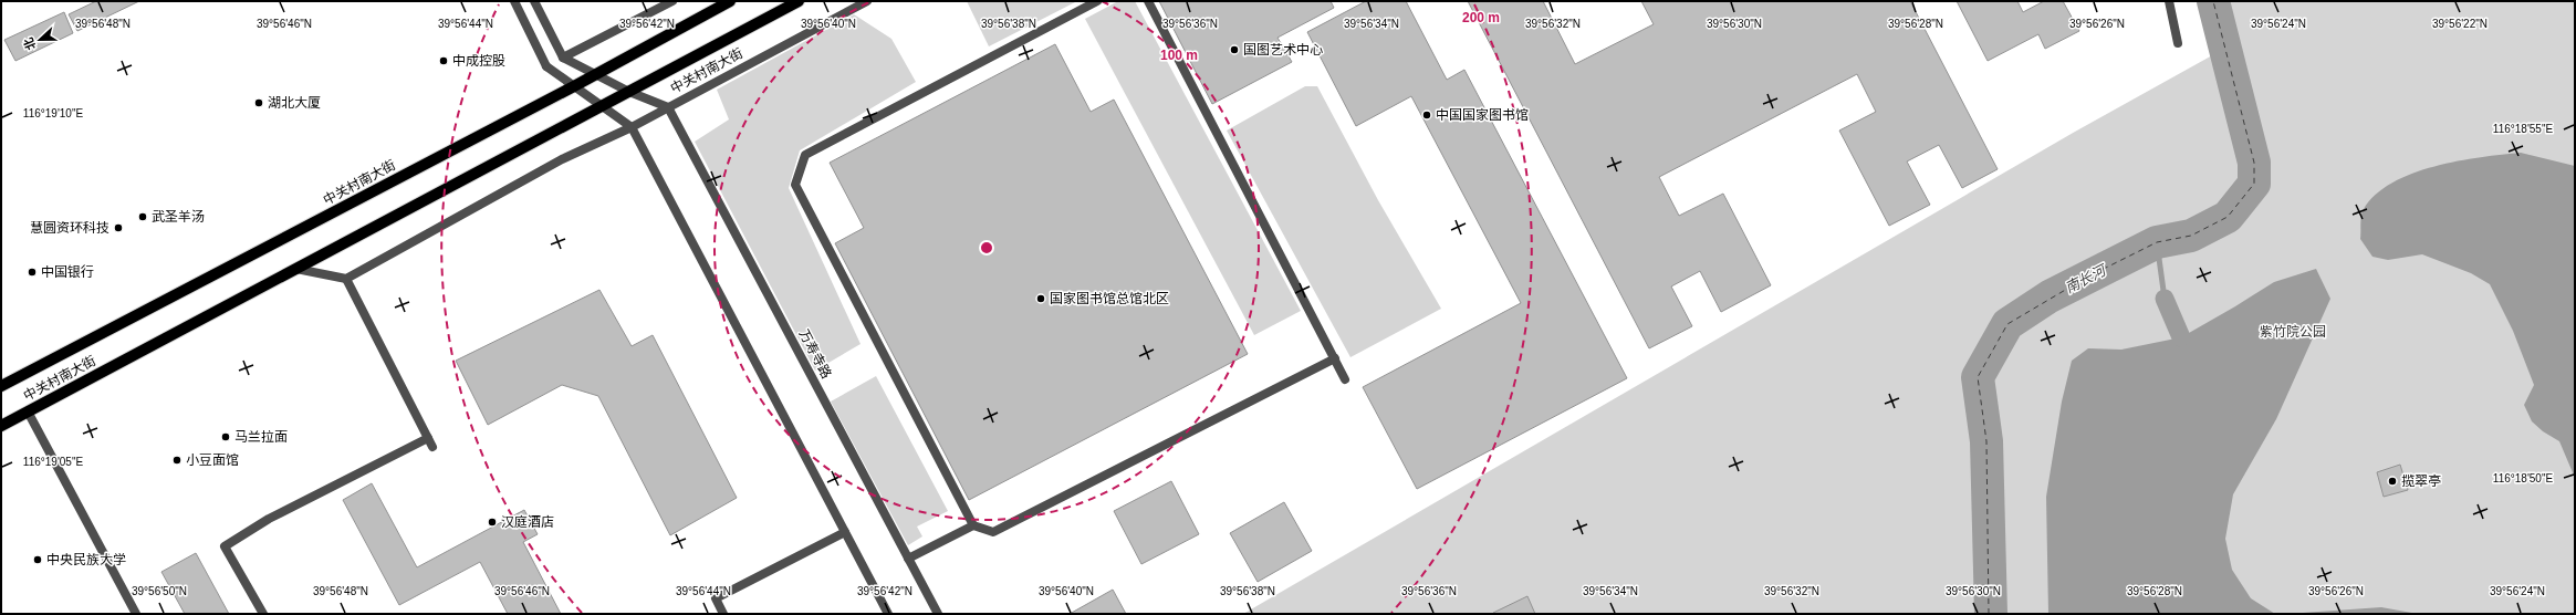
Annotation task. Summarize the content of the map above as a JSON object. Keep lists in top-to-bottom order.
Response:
{
  "streets": {
    "main road": ["中关村南大街"],
    "street": ["万寿寺路"]
  },
  "crossings": [
    ["中关村南大街", "万寿寺路"]
  ],
  "water": ["南长河"],
  "parks": ["紫竹院公园"],
  "places": [
    "国图艺术中心",
    "中成控股",
    "湖北大厦",
    "中国国家图书馆",
    "武圣羊汤",
    "慧圆资环科技",
    "中国银行",
    "国家图书馆总馆北区",
    "马兰拉面",
    "小豆面馆",
    "揽翠亭",
    "汉庭酒店",
    "中央民族大学"
  ],
  "north": "left",
  "coordinates": [
    "39°56'48\"N",
    "39°56'46\"N",
    "39°56'44\"N",
    "39°56'42\"N",
    "39°56'40\"N",
    "39°56'38\"N",
    "39°56'36\"N",
    "39°56'34\"N",
    "39°56'32\"N",
    "39°56'30\"N",
    "39°56'28\"N",
    "39°56'26\"N",
    "39°56'24\"N",
    "39°56'22\"N",
    "116°19'10\"E",
    "116°18'55\"E",
    "116°19'05\"E",
    "116°18'50\"E",
    "39°56'50\"N"
  ],
  "rings": ["200 m", "100 m"]
}
